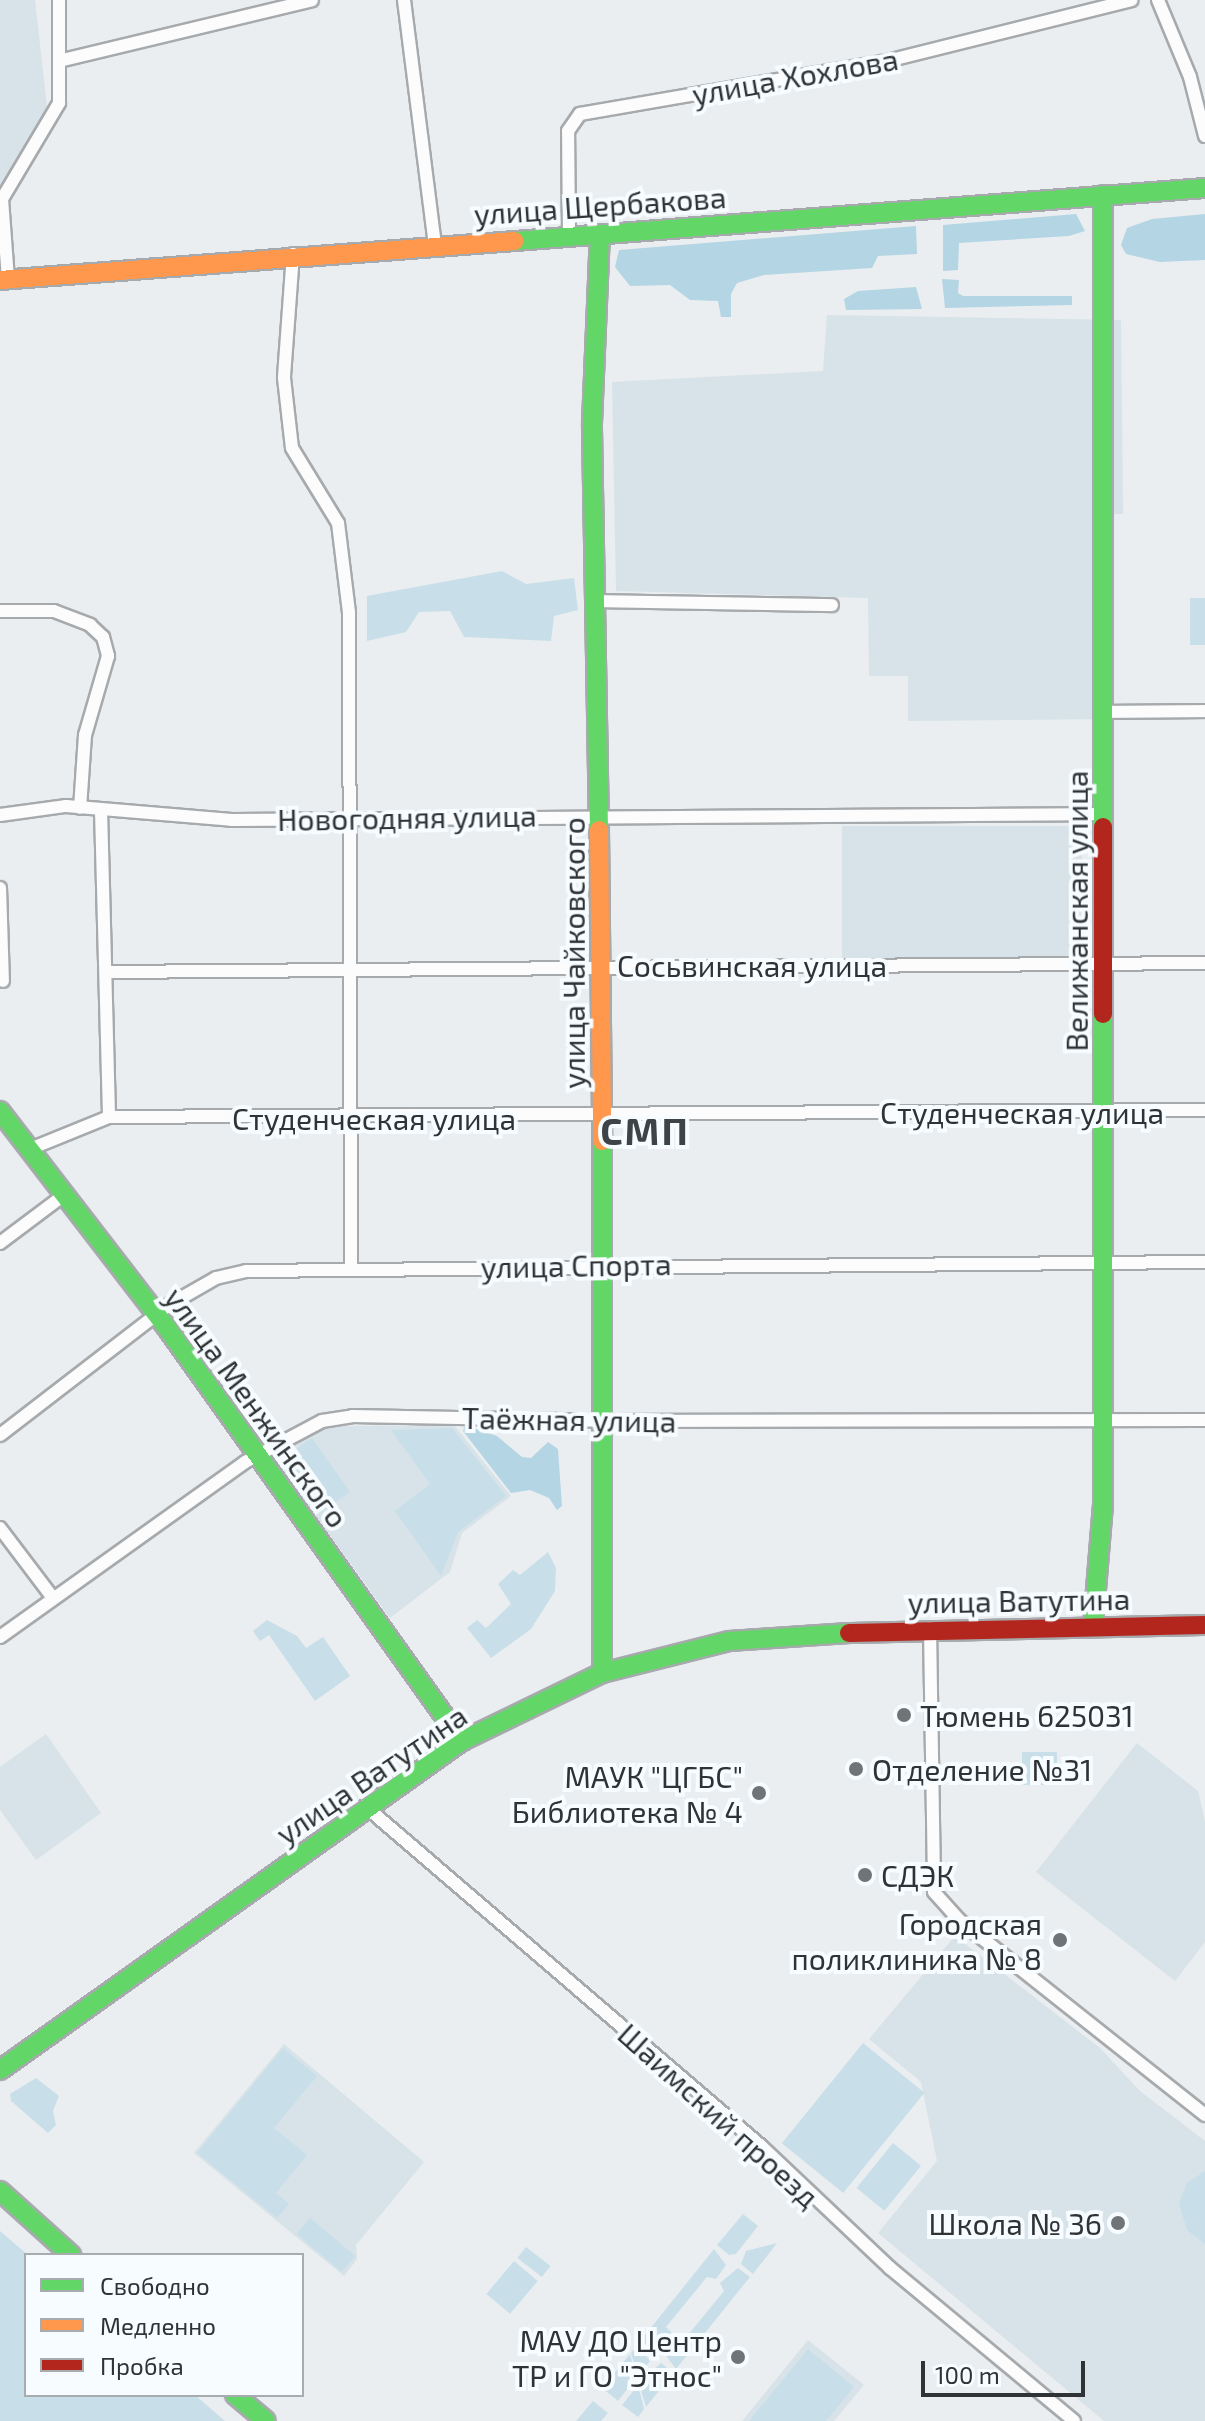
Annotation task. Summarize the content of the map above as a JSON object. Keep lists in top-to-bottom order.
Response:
{
  "streets": {
    "street": [
      "улица Хохлова",
      "улица Щербакова",
      "Новогодняя улица",
      "Велижанская улица",
      "улица Чайковского",
      "Сосьвинская улица",
      "Студенческая улица",
      "улица Спорта",
      "улица Менжинского",
      "Таёжная улица",
      "улица Ватутина",
      "Шаимский проезд"
    ]
  },
  "crossings": [
    ["улица Хохлова", "улица Щербакова"],
    ["улица Щербакова", "Велижанская улица"],
    ["улица Щербакова", "улица Чайковского"],
    ["Новогодняя улица", "Велижанская улица"],
    ["Новогодняя улица", "улица Чайковского"],
    ["Велижанская улица", "Сосьвинская улица"],
    ["Велижанская улица", "Студенческая улица"],
    ["Велижанская улица", "улица Спорта"],
    ["Велижанская улица", "Таёжная улица"],
    ["Велижанская улица", "улица Ватутина"],
    ["улица Чайковского", "Сосьвинская улица"],
    ["улица Чайковского", "Студенческая улица"],
    ["улица Чайковского", "улица Спорта"],
    ["улица Чайковского", "Таёжная улица"],
    ["улица Чайковского", "улица Ватутина"],
    ["Студенческая улица", "улица Менжинского"],
    ["улица Спорта", "улица Менжинского"],
    ["улица Менжинского", "Таёжная улица"],
    ["улица Менжинского", "улица Ватутина"],
    ["улица Ватутина", "Шаимский проезд"]
  ],
  "districts": ["СМП"],
  "places": [
    "Тюмень 625031",
    "Отделение №31",
    "МАУК \"ЦГБС\" Библиотека № 4",
    "СДЭК",
    "Городская поликлиника № 8",
    "Школа № 36",
    "МАУ ДО Центр ТР и ГО \"Этнос\""
  ],
  "legend": ["Свободно", "Медленно", "Пробка"],
  "scale_bar": "100 m"
}
